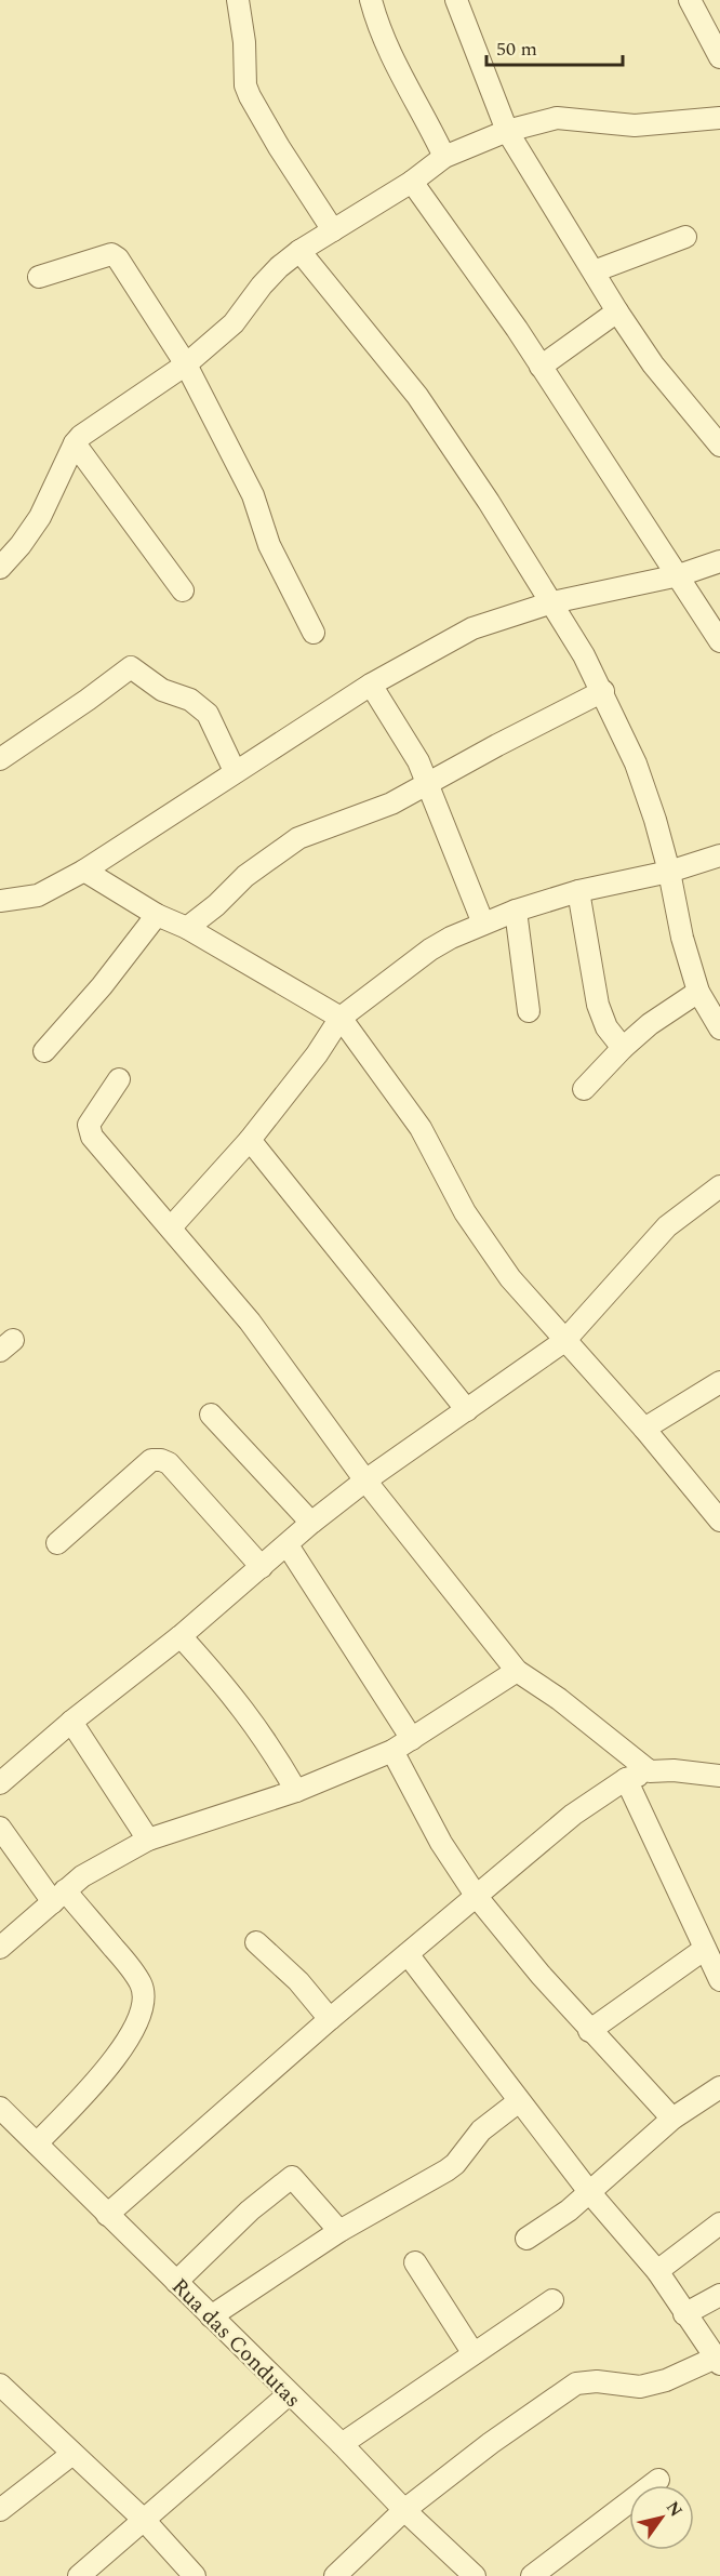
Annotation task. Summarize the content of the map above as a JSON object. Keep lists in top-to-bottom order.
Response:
{
  "streets": {
    "street": ["Rua das Condutas"]
  },
  "scale_bar": "50 m",
  "north": "top right"
}
